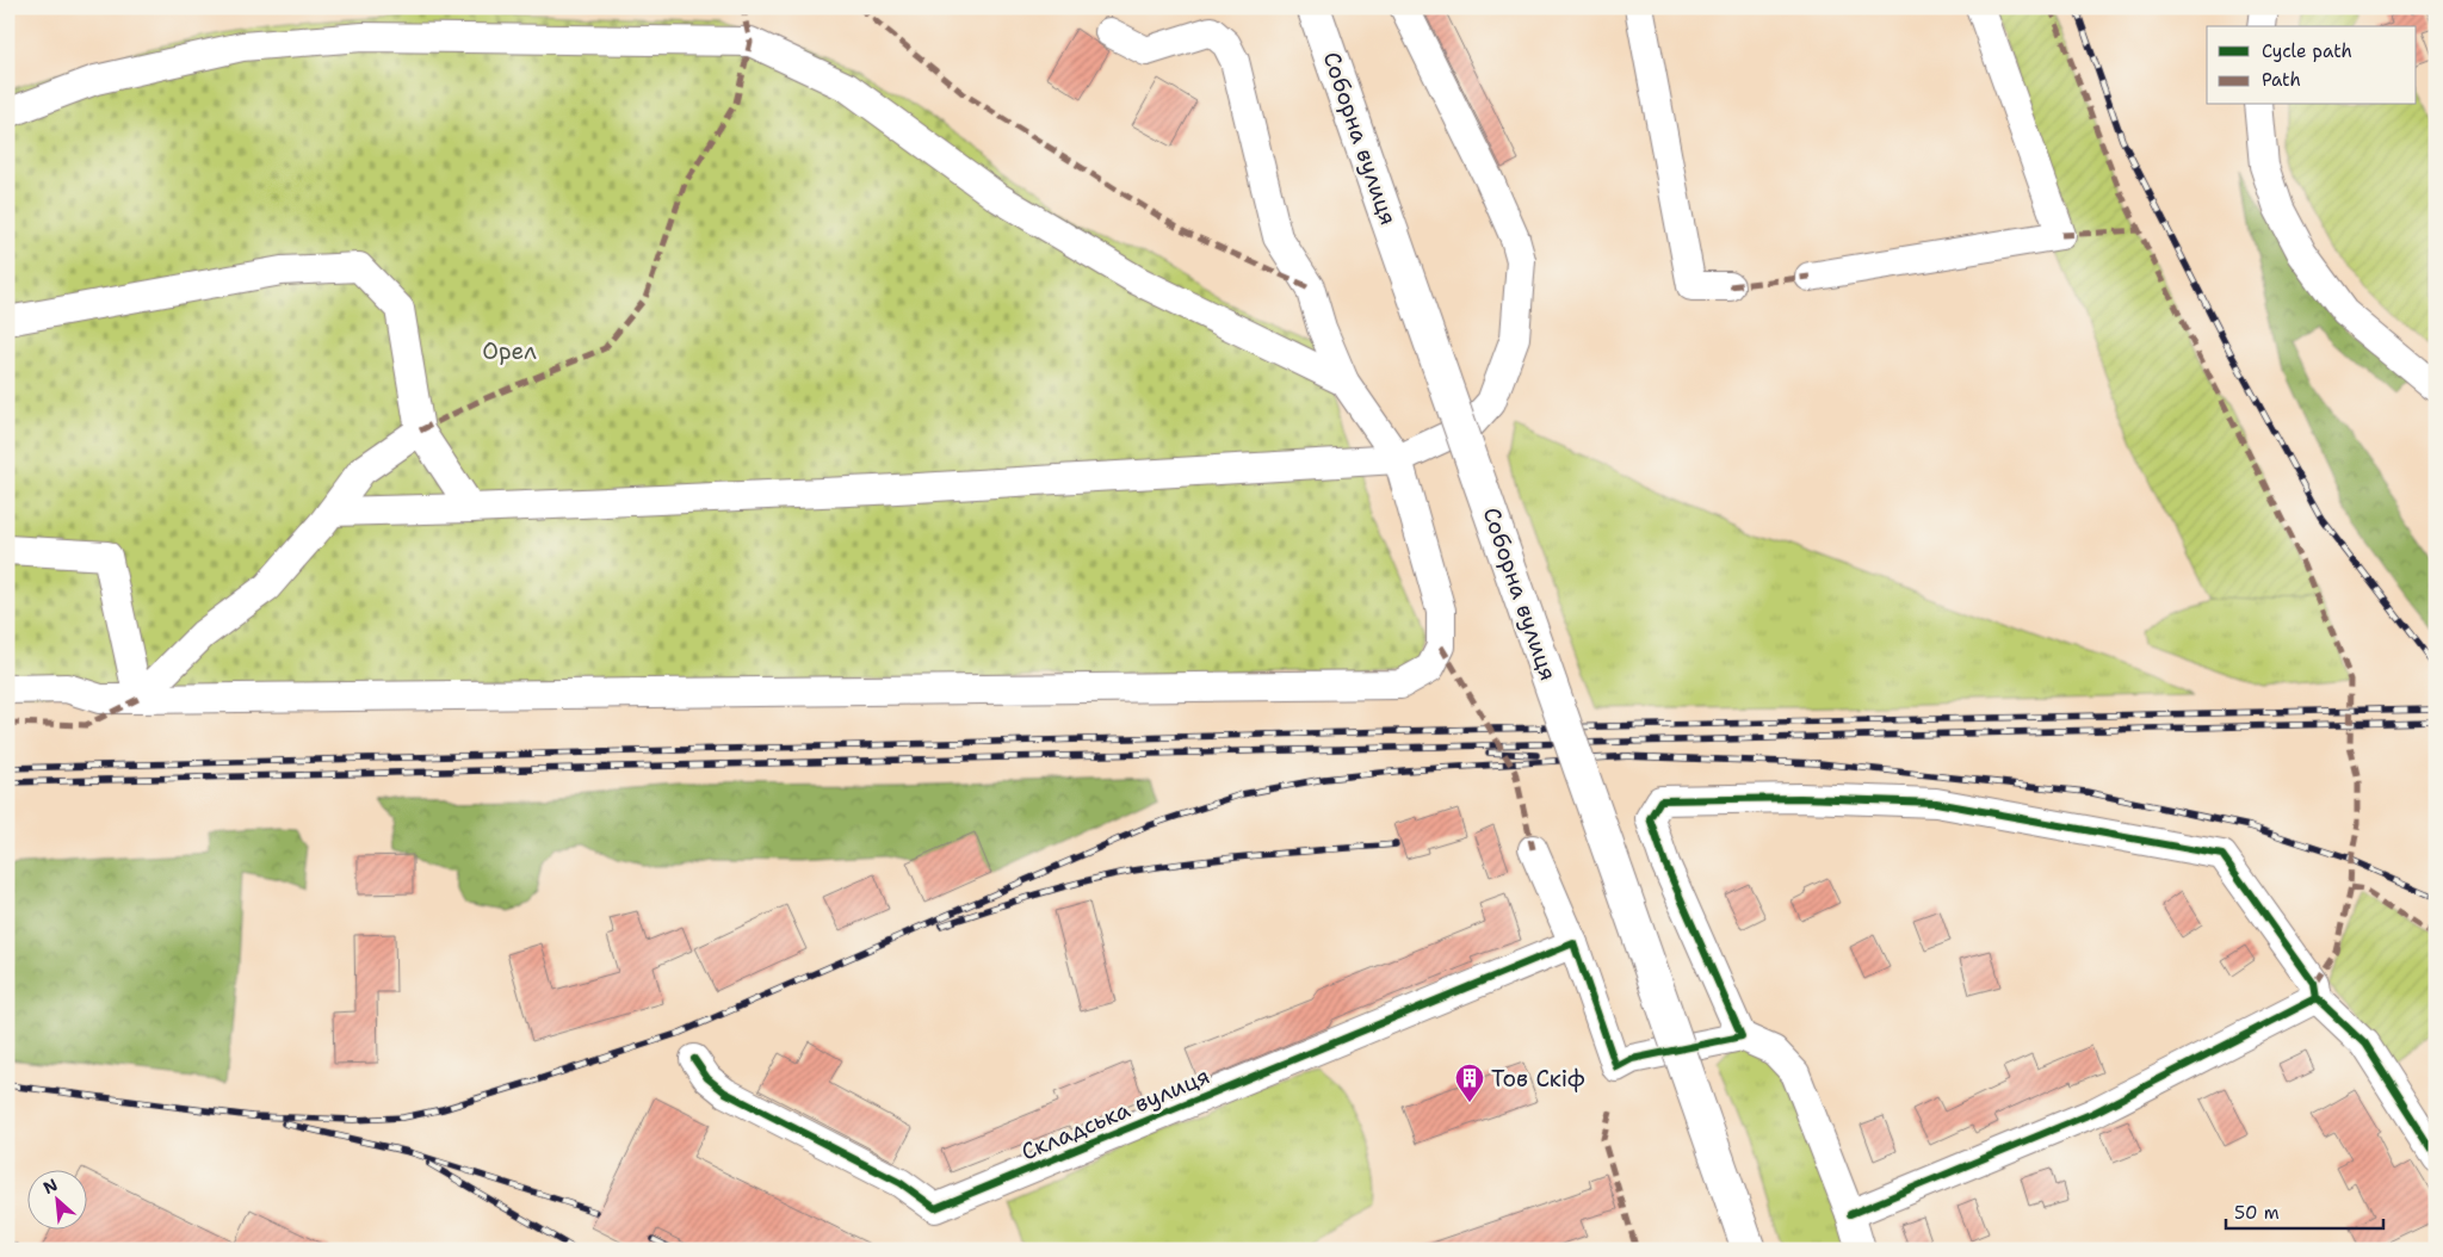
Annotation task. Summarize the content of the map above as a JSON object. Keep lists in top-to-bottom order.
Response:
{
  "streets": {
    "main road": ["Соборна вулиця"],
    "street": ["Складська вулиця"]
  },
  "parks": ["Орел"],
  "places": {
    "building": ["Тов Скіф"]
  },
  "legend": ["Cycle path", "Path"],
  "scale_bar": "50 m",
  "north": "top left"
}
